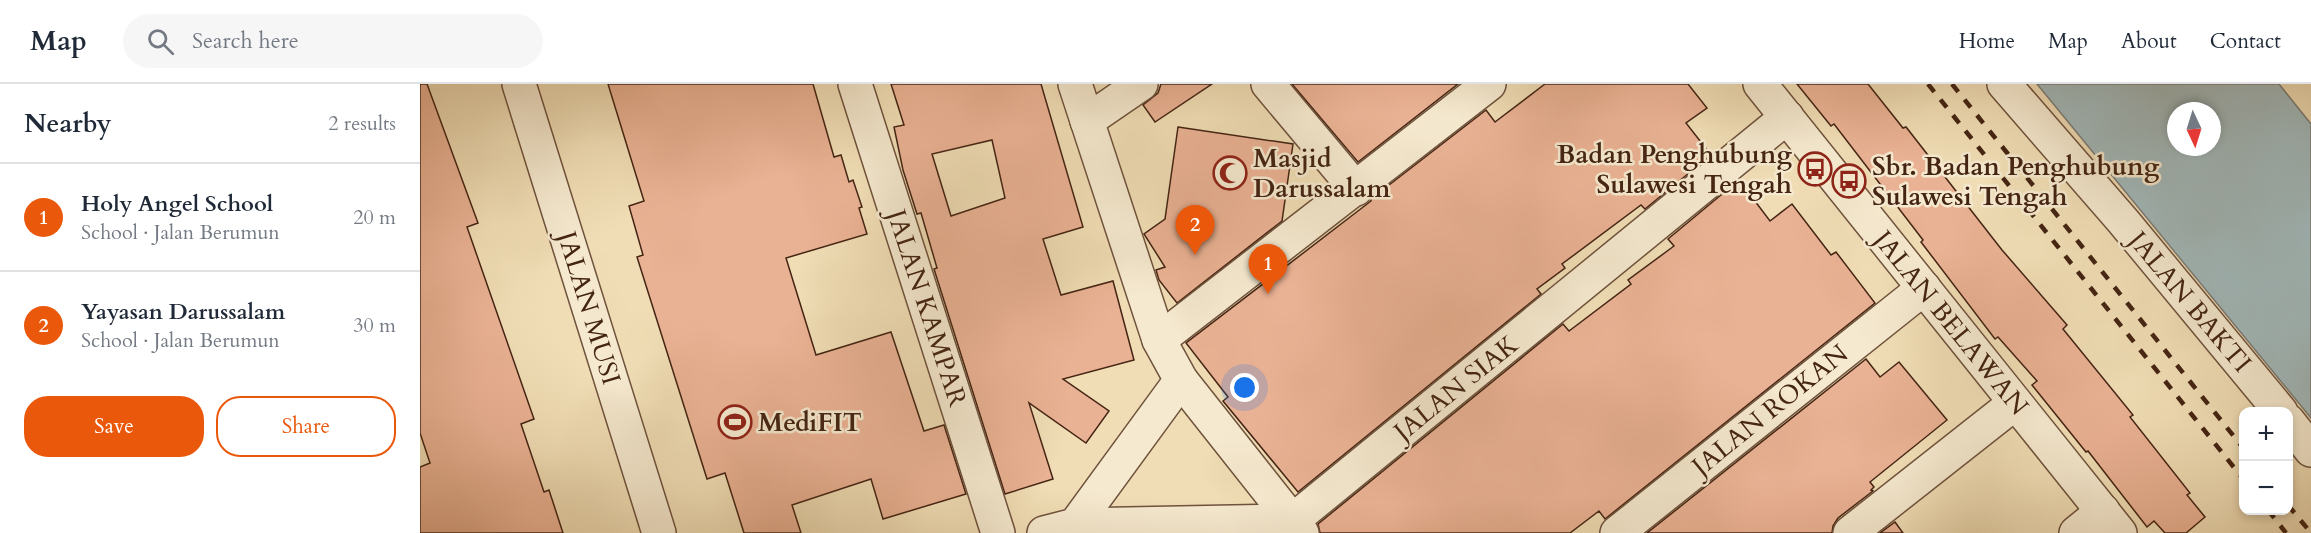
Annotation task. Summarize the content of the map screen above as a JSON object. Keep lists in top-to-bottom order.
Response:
{
  "streets": {
    "street": [
      "JALAN BAKTI",
      "JALAN MUSI",
      "JALAN KAMPAR",
      "JALAN BELAWAN",
      "JALAN SIAK",
      "JALAN ROKAN"
    ]
  },
  "crossings": [
    ["JALAN BELAWAN", "JALAN SIAK"],
    ["JALAN BELAWAN", "JALAN ROKAN"]
  ],
  "places": {
    "bus stop": ["Badan Penghubung Sulawesi Tengah", "Sbr. Badan Penghubung Sulawesi Tengah"],
    "mosque": ["Masjid Darussalam"],
    "sports": ["MediFIT"]
  },
  "north": "bottom",
  "page": {
    "header": "Map",
    "search": "Search here",
    "nav": [
      "Home",
      "Map",
      "About",
      "Contact"
    ],
    "heading": ["Nearby", "2 results"],
    "list": [
      {
        "mark": "1",
        "name": "Holy Angel School",
        "note": "School · Jalan Berumun",
        "value": "20 m"
      },
      {
        "mark": "2",
        "name": "Yayasan Darussalam",
        "note": "School · Jalan Berumun",
        "value": "30 m"
      }
    ],
    "pins": ["2", "1"],
    "buttons": ["Save", "Share"],
    "map_buttons": ["+", "−"]
  }
}
